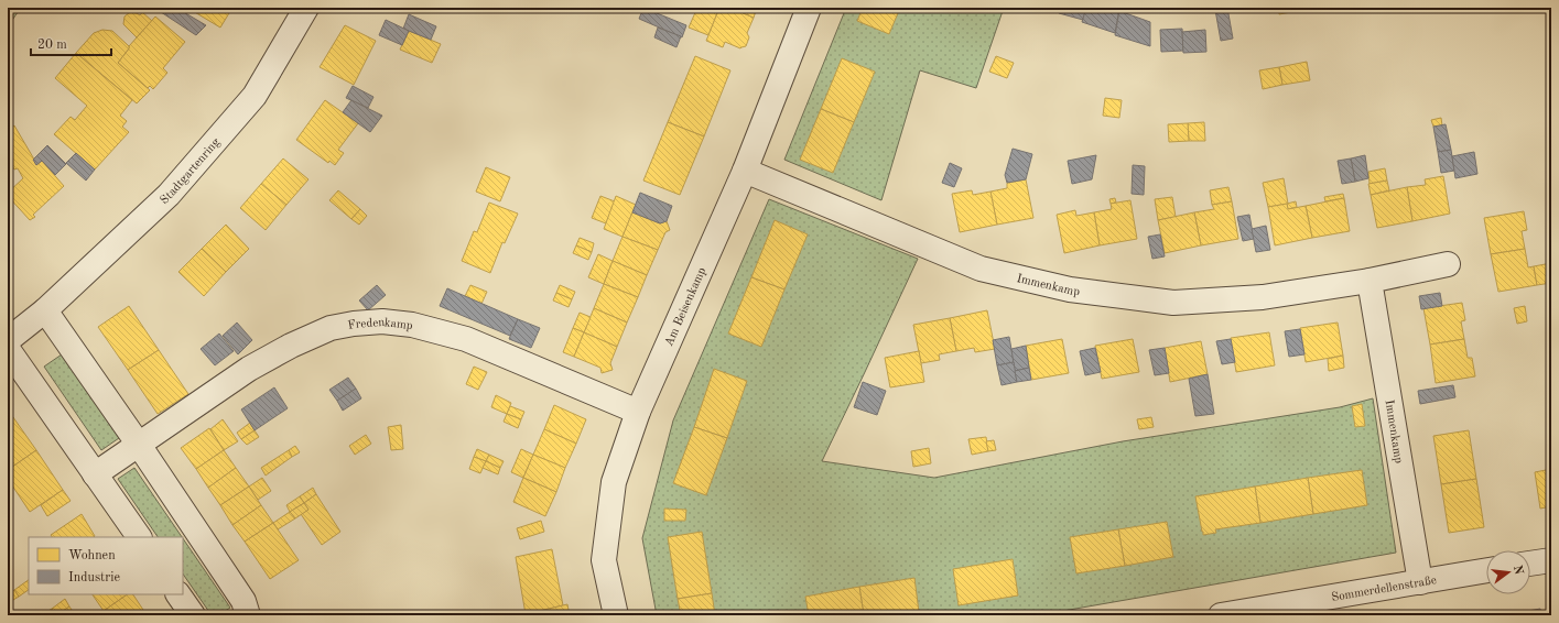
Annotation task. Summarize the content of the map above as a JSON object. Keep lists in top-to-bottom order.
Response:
{
  "streets": {
    "street": [
      "Stadtgartenring",
      "Immenkamp",
      "Am Beisenkamp",
      "Fredenkamp",
      "Sommerdellenstraße"
    ]
  },
  "crossings": [
    ["Immenkamp", "Am Beisenkamp"],
    ["Immenkamp", "Sommerdellenstraße"],
    ["Am Beisenkamp", "Fredenkamp"]
  ],
  "legend": ["Wohnen", "Industrie"],
  "scale_bar": "20 m",
  "north": "right"
}
